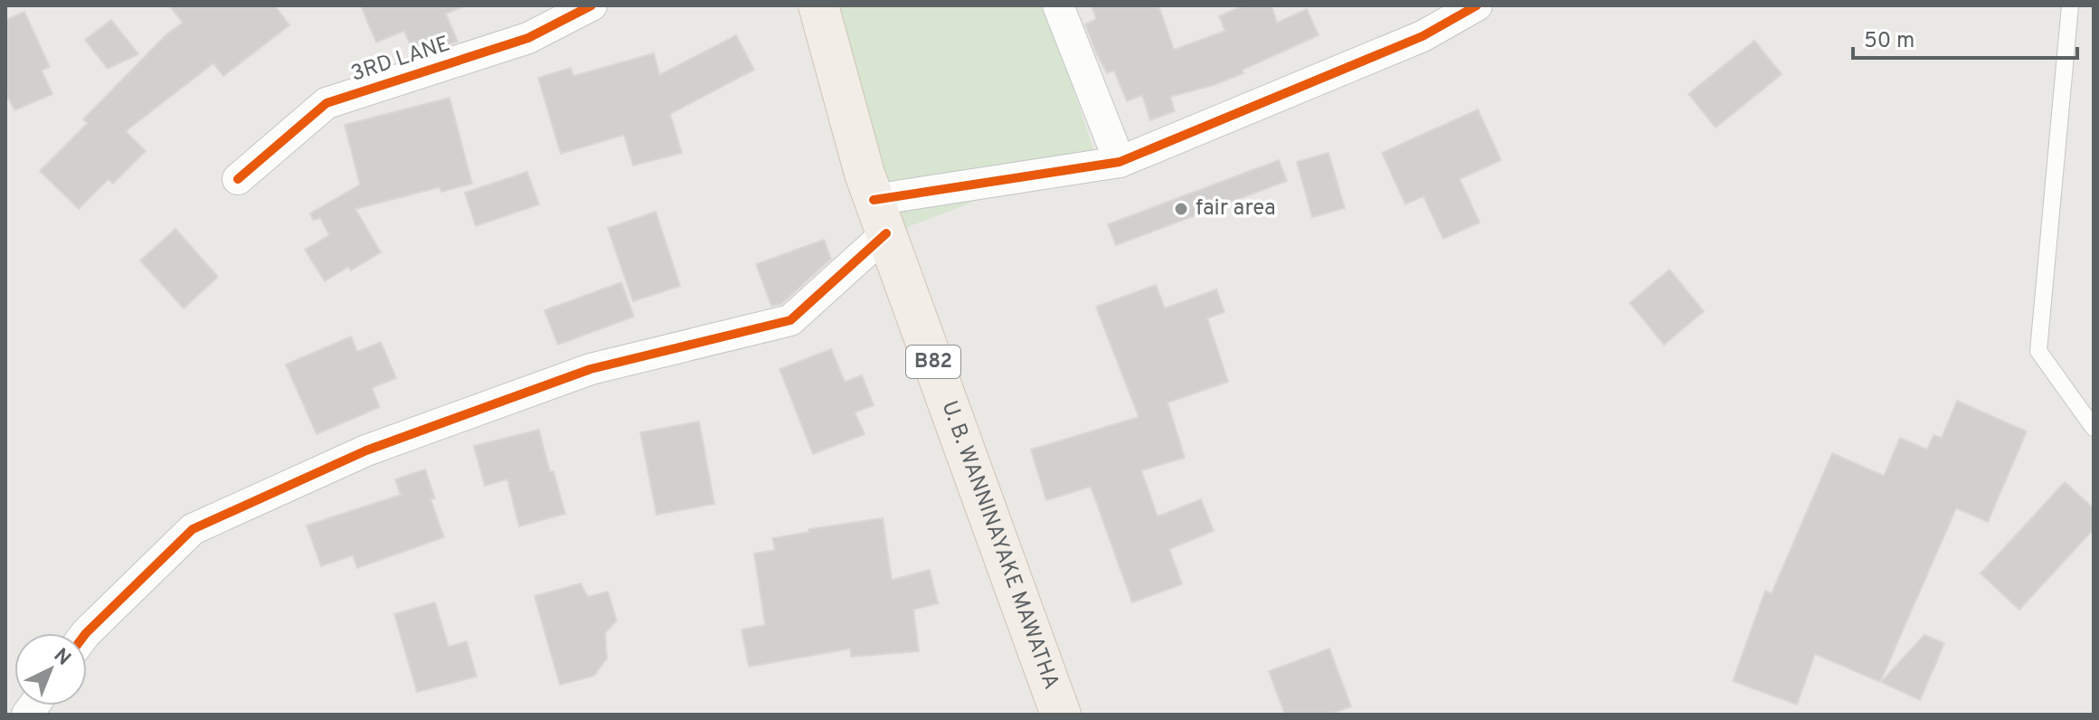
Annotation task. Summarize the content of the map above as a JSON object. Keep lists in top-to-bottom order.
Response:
{
  "streets": {
    "main road": ["B82", "U. B. WANNINAYAKE MAWATHA"],
    "street": ["3RD LANE"]
  },
  "places": ["fair area"],
  "scale_bar": "50 m",
  "north": "top right"
}
